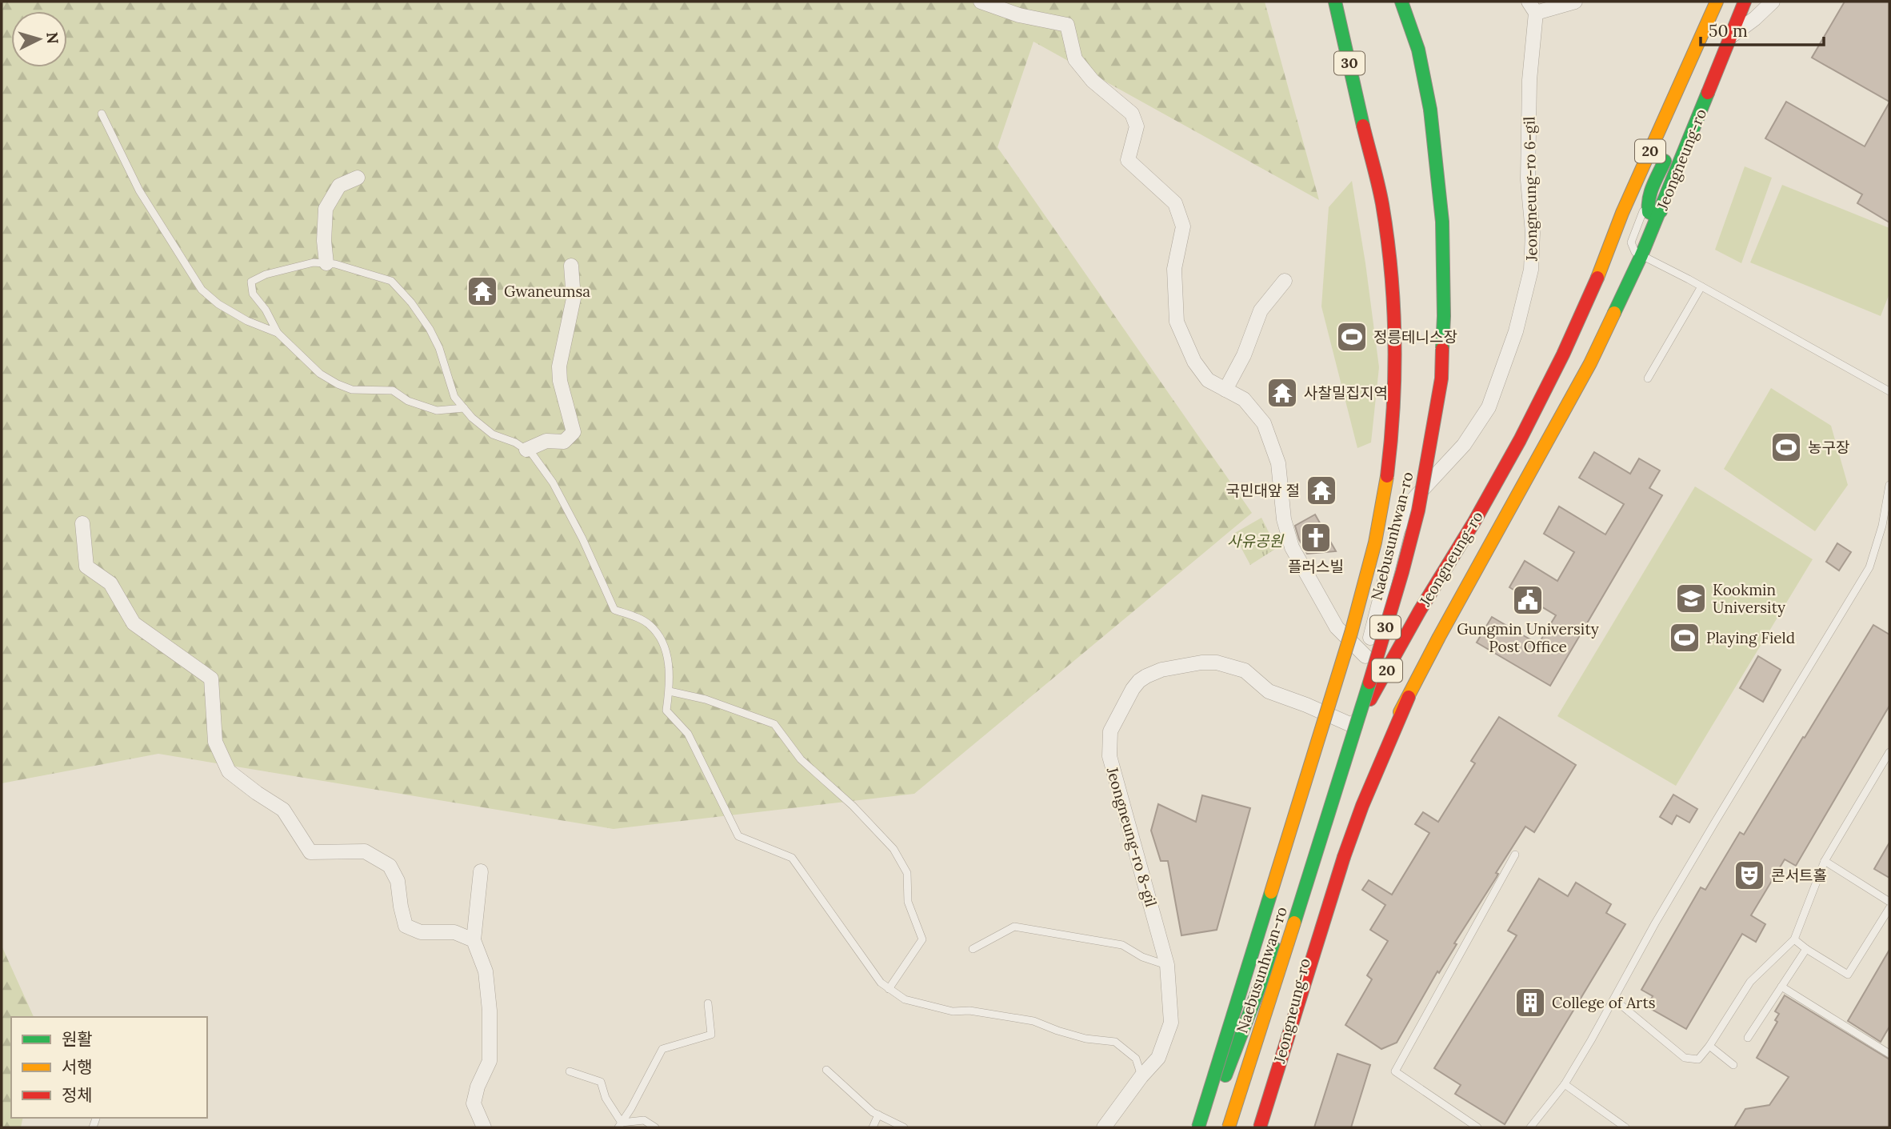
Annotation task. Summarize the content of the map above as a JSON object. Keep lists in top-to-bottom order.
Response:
{
  "streets": {
    "main road": [
      "30",
      "20",
      "Jeongneung-ro",
      "Naebusunhwan-ro"
    ],
    "street": ["Jeongneung-ro 6-gil", "Jeongneung-ro 8-gil"]
  },
  "crossings": [
    ["Jeongneung-ro", "Jeongneung-ro 6-gil"],
    ["Jeongneung-ro", "Jeongneung-ro 8-gil"],
    ["Jeongneung-ro 6-gil", "Jeongneung-ro 8-gil"]
  ],
  "parks": ["사유공원"],
  "places": {
    "temple": ["Gwaneumsa", "사찰밀집지역", "국민대앞 절"],
    "sports": ["정릉테니스장", "농구장", "Playing Field"],
    "church": ["플러스빌"],
    "school or university": ["Kookmin University"],
    "public building": ["Gungmin University Post Office"],
    "theatre": ["콘서트홀"],
    "building": ["College of Arts"]
  },
  "legend": ["원활", "서행", "정체"],
  "scale_bar": "50 m",
  "north": "right"
}
